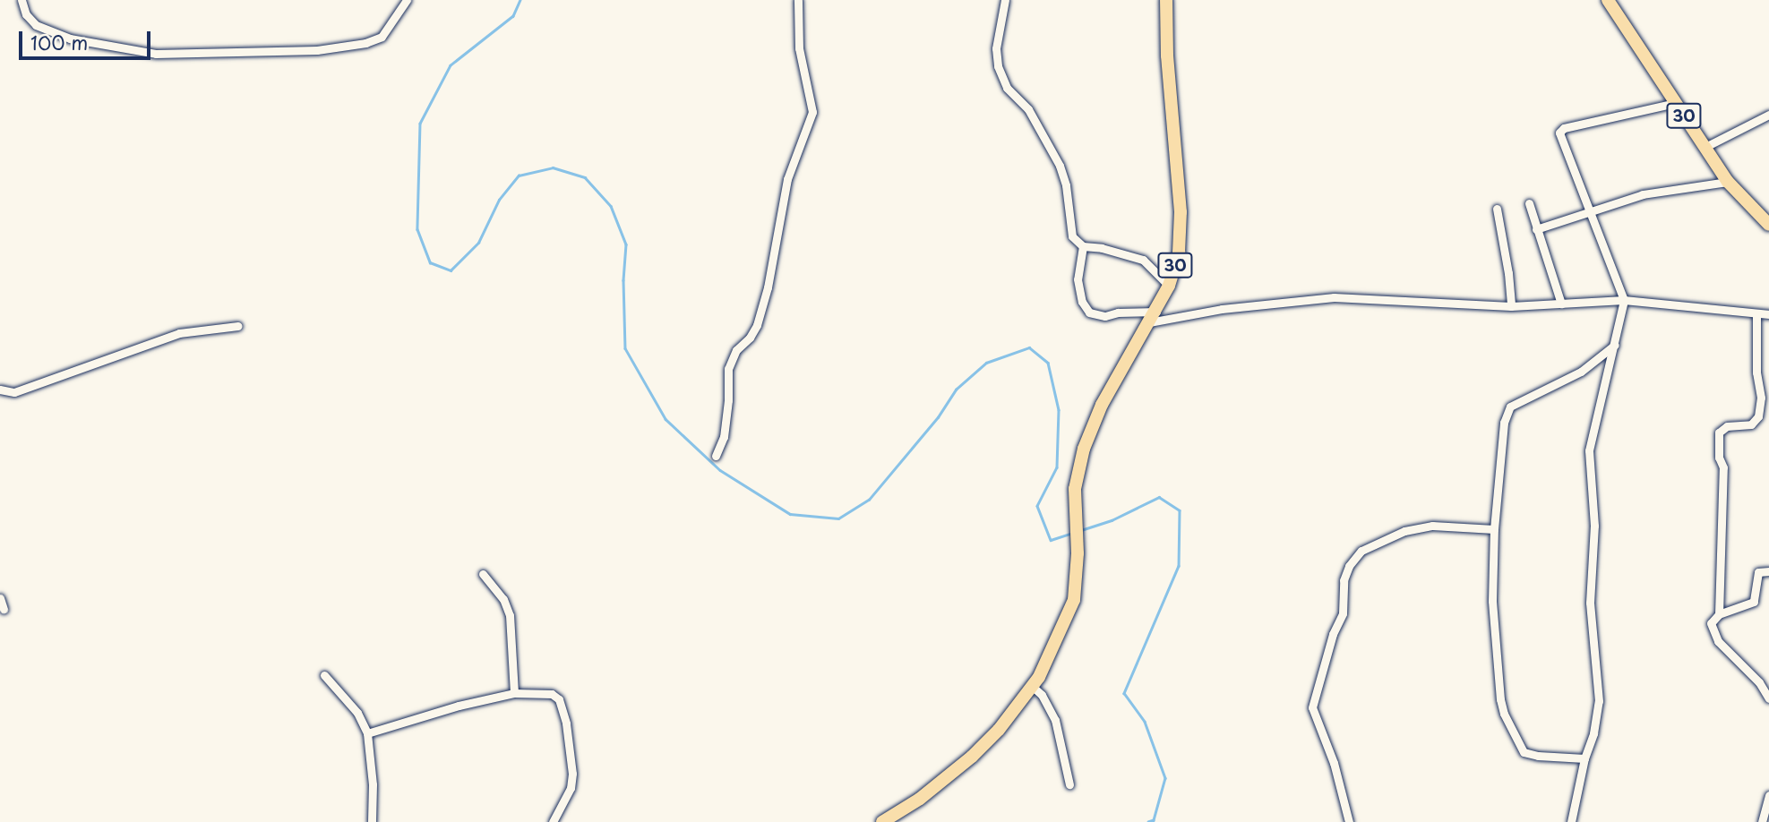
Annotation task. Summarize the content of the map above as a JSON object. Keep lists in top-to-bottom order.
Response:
{
  "streets": {
    "highway": ["30"]
  },
  "scale_bar": "100 m"
}
